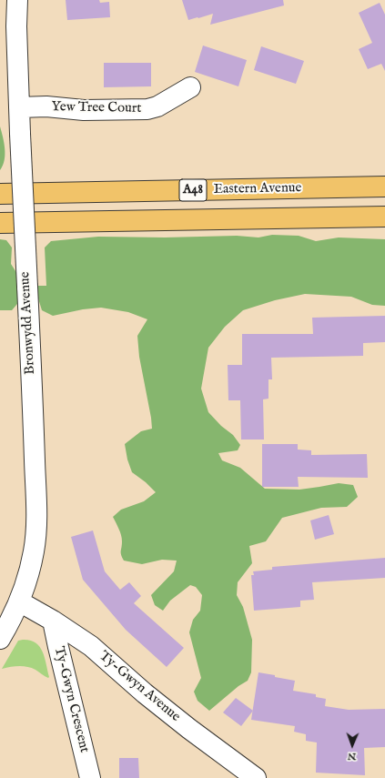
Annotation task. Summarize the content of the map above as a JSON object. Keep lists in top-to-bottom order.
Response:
{
  "streets": {
    "highway": ["Eastern Avenue", "A48"],
    "street": [
      "Yew Tree Court",
      "Bronwydd Avenue",
      "Ty-Gwyn Avenue",
      "Ty-Gwyn Crescent"
    ]
  },
  "crossings": [
    ["Yew Tree Court", "Bronwydd Avenue"],
    ["Bronwydd Avenue", "Ty-Gwyn Avenue"],
    ["Ty-Gwyn Avenue", "Ty-Gwyn Crescent"]
  ],
  "north": "bottom"
}
